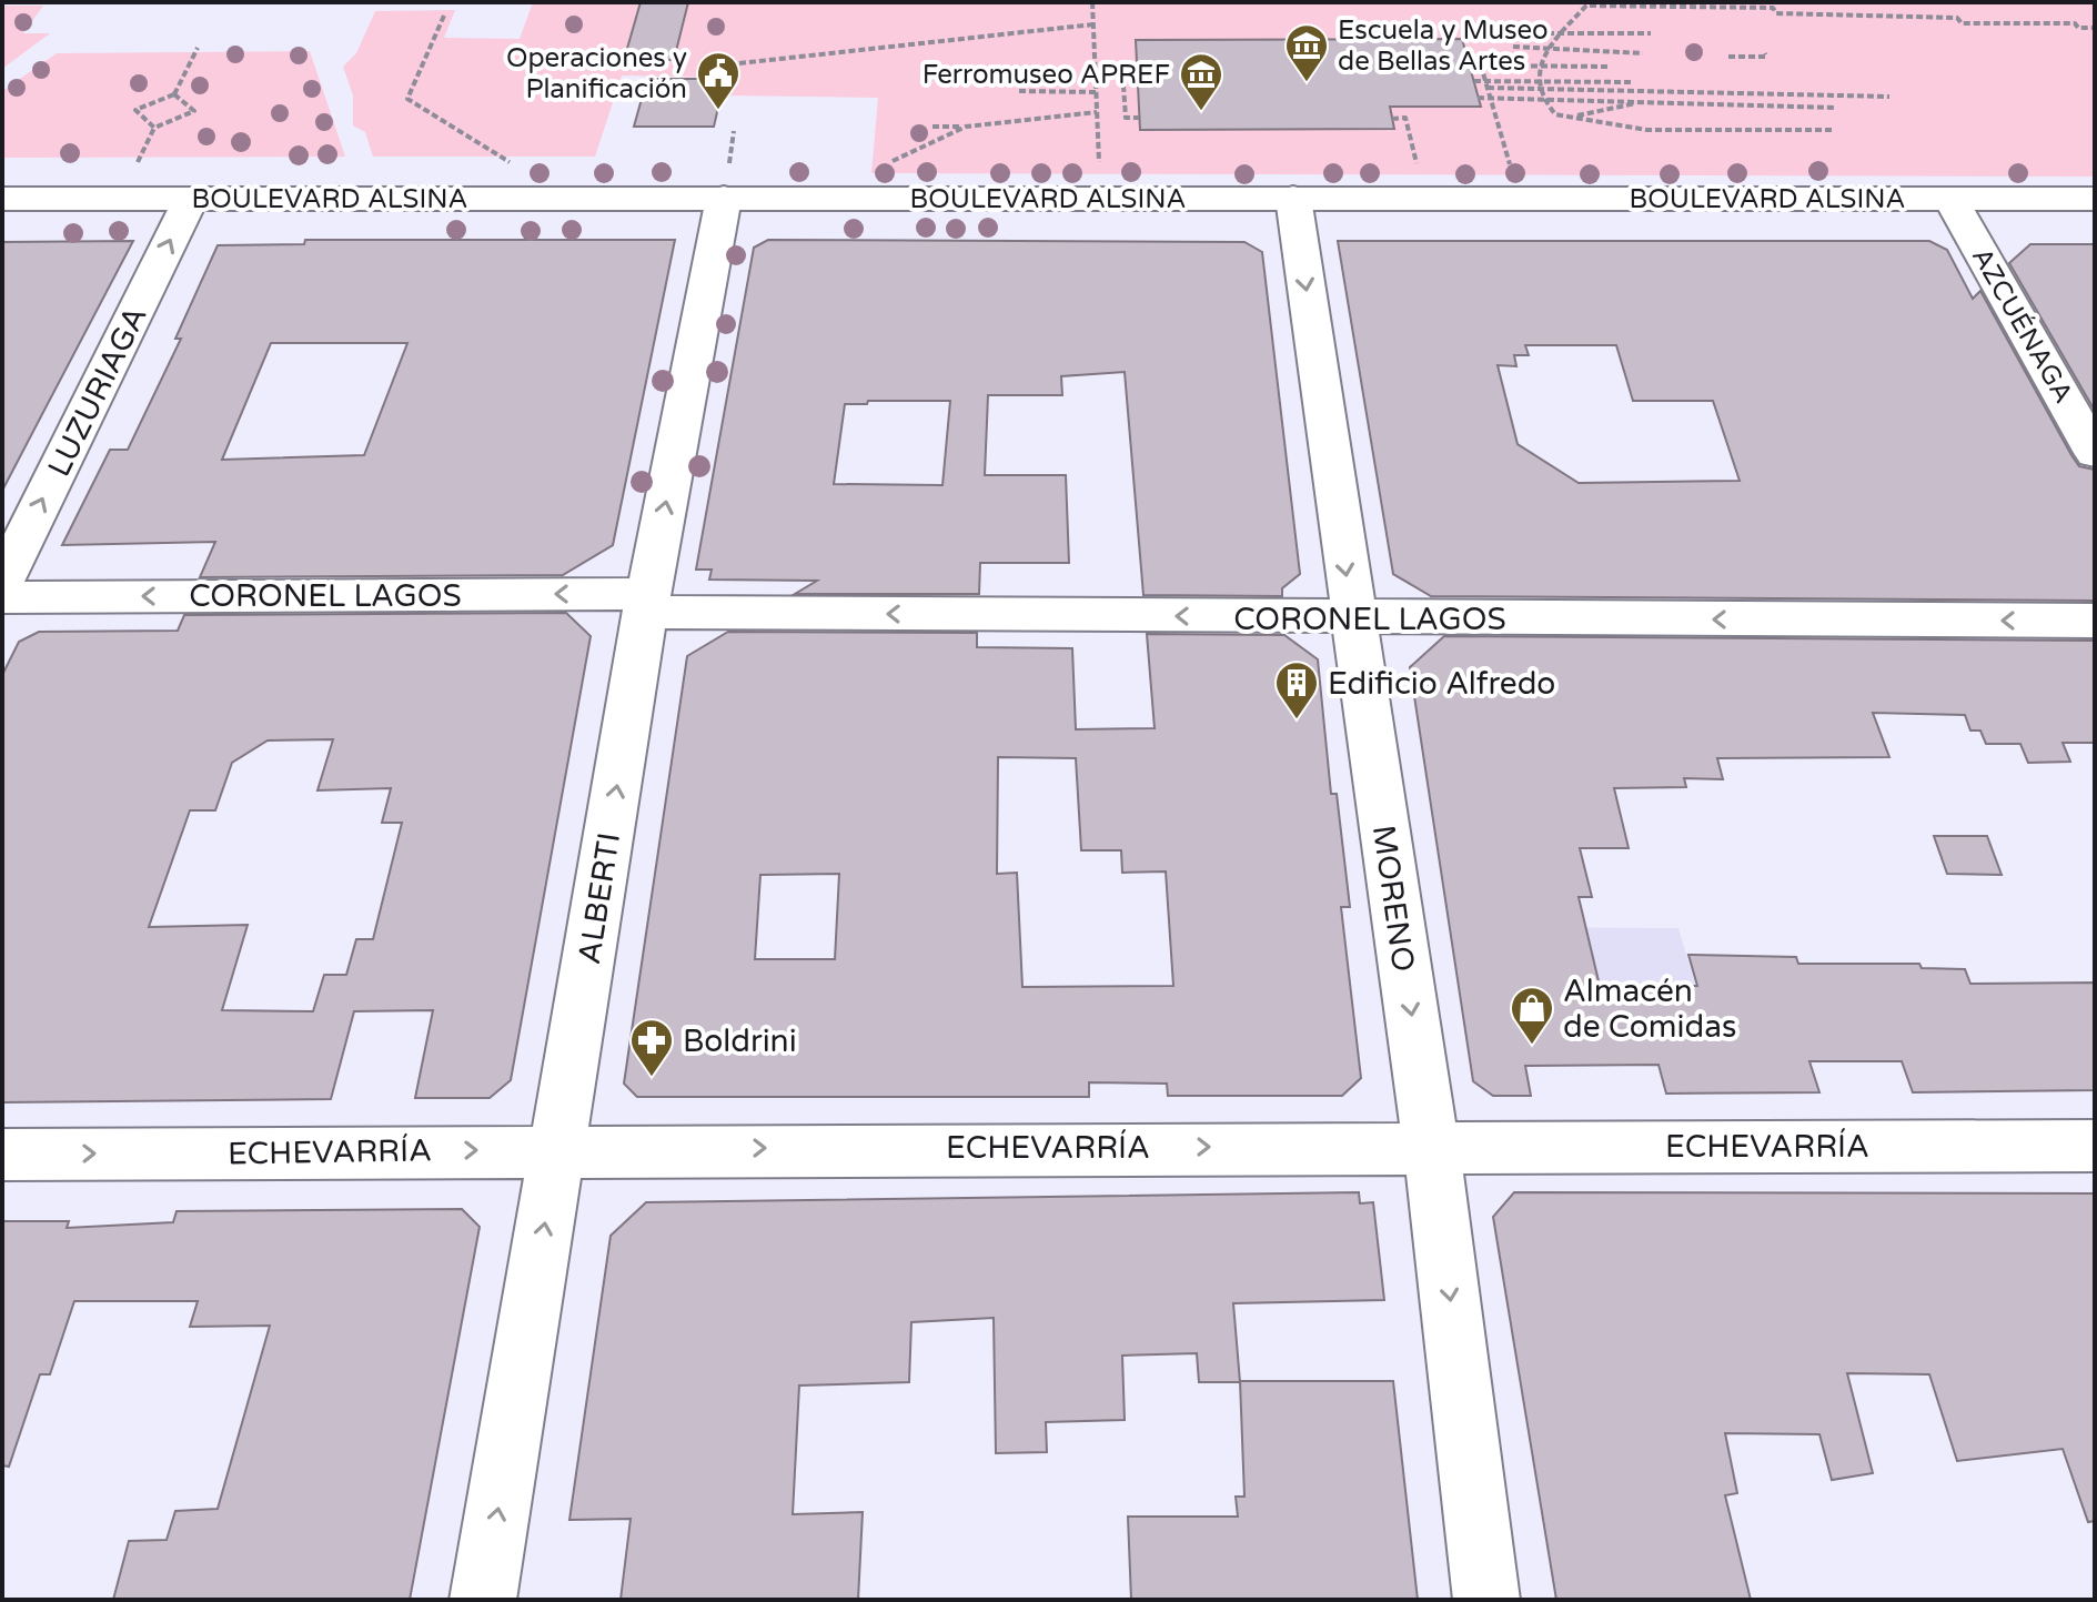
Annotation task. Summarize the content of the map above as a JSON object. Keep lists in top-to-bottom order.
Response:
{
  "streets": {
    "street": [
      "BOULEVARD ALSINA",
      "AZCUÉNAGA",
      "LUZURIAGA",
      "CORONEL LAGOS",
      "ALBERTI",
      "MORENO",
      "ECHEVARRÍA"
    ]
  },
  "crossings": [
    ["BOULEVARD ALSINA", "AZCUÉNAGA"],
    ["BOULEVARD ALSINA", "LUZURIAGA"],
    ["BOULEVARD ALSINA", "ALBERTI"],
    ["BOULEVARD ALSINA", "MORENO"],
    ["CORONEL LAGOS", "ALBERTI"],
    ["CORONEL LAGOS", "MORENO"],
    ["ALBERTI", "ECHEVARRÍA"],
    ["MORENO", "ECHEVARRÍA"]
  ],
  "one_way": [
    "LUZURIAGA",
    "CORONEL LAGOS",
    "ALBERTI",
    "MORENO",
    "ECHEVARRÍA"
  ],
  "places": {
    "museum": ["Escuela y Museo de Bellas Artes", "Ferromuseo APREF"],
    "public building": ["Operaciones y Planificación"],
    "building": ["Edificio Alfredo"],
    "shop": ["Almacén de Comidas"],
    "pharmacy": ["Boldrini"]
  }
}
